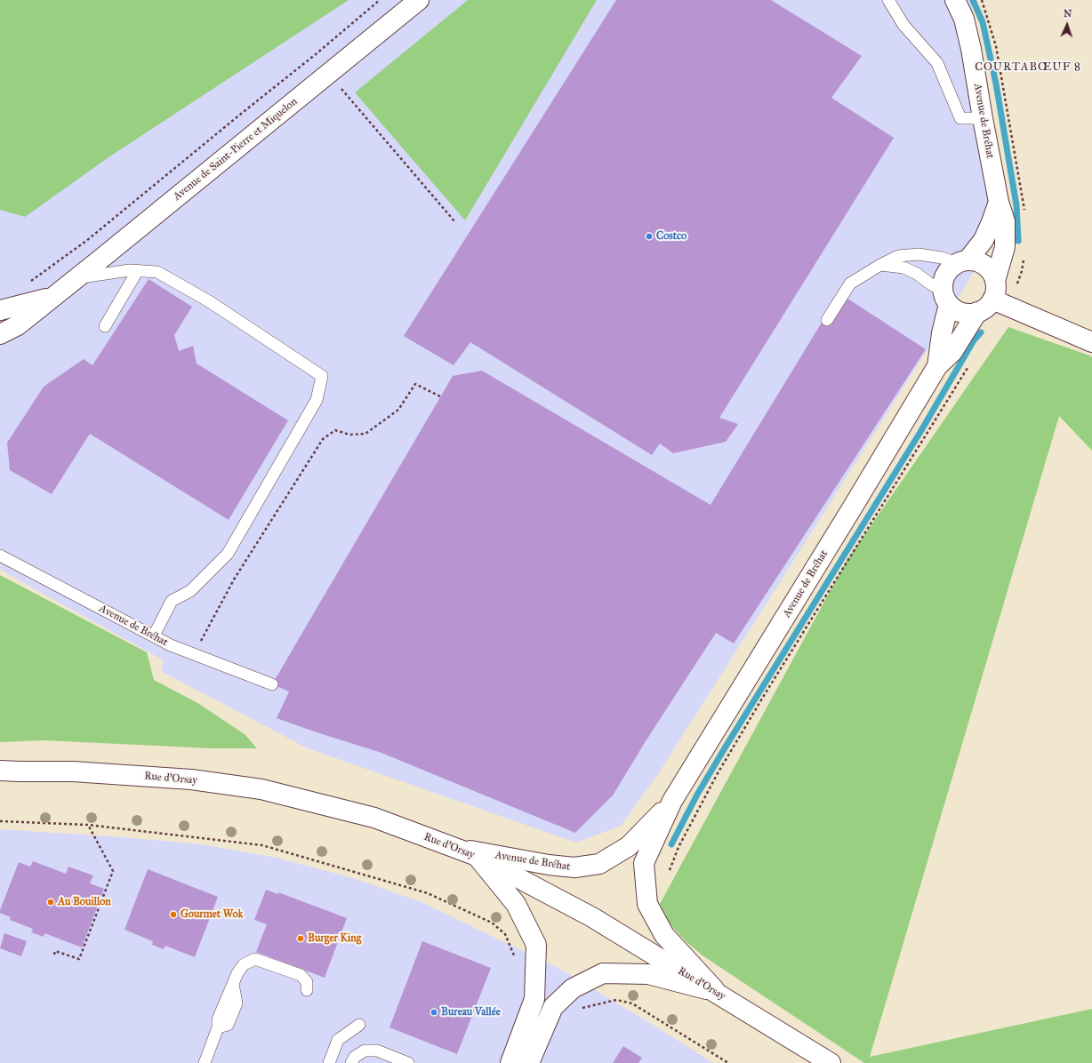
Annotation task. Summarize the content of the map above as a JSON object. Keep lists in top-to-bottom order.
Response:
{
  "streets": {
    "street": ["Avenue de Bréhat", "Avenue de Saint-Pierre et Miquelon", "Rue d'Orsay"]
  },
  "crossings": [
    ["Avenue de Bréhat", "Rue d'Orsay"]
  ],
  "districts": ["COURTABŒUF 8"],
  "places": [
    "Costco",
    "Au Bouillon",
    "Gourmet Wok",
    "Burger King",
    "Bureau Vallée"
  ],
  "north": "top"
}
